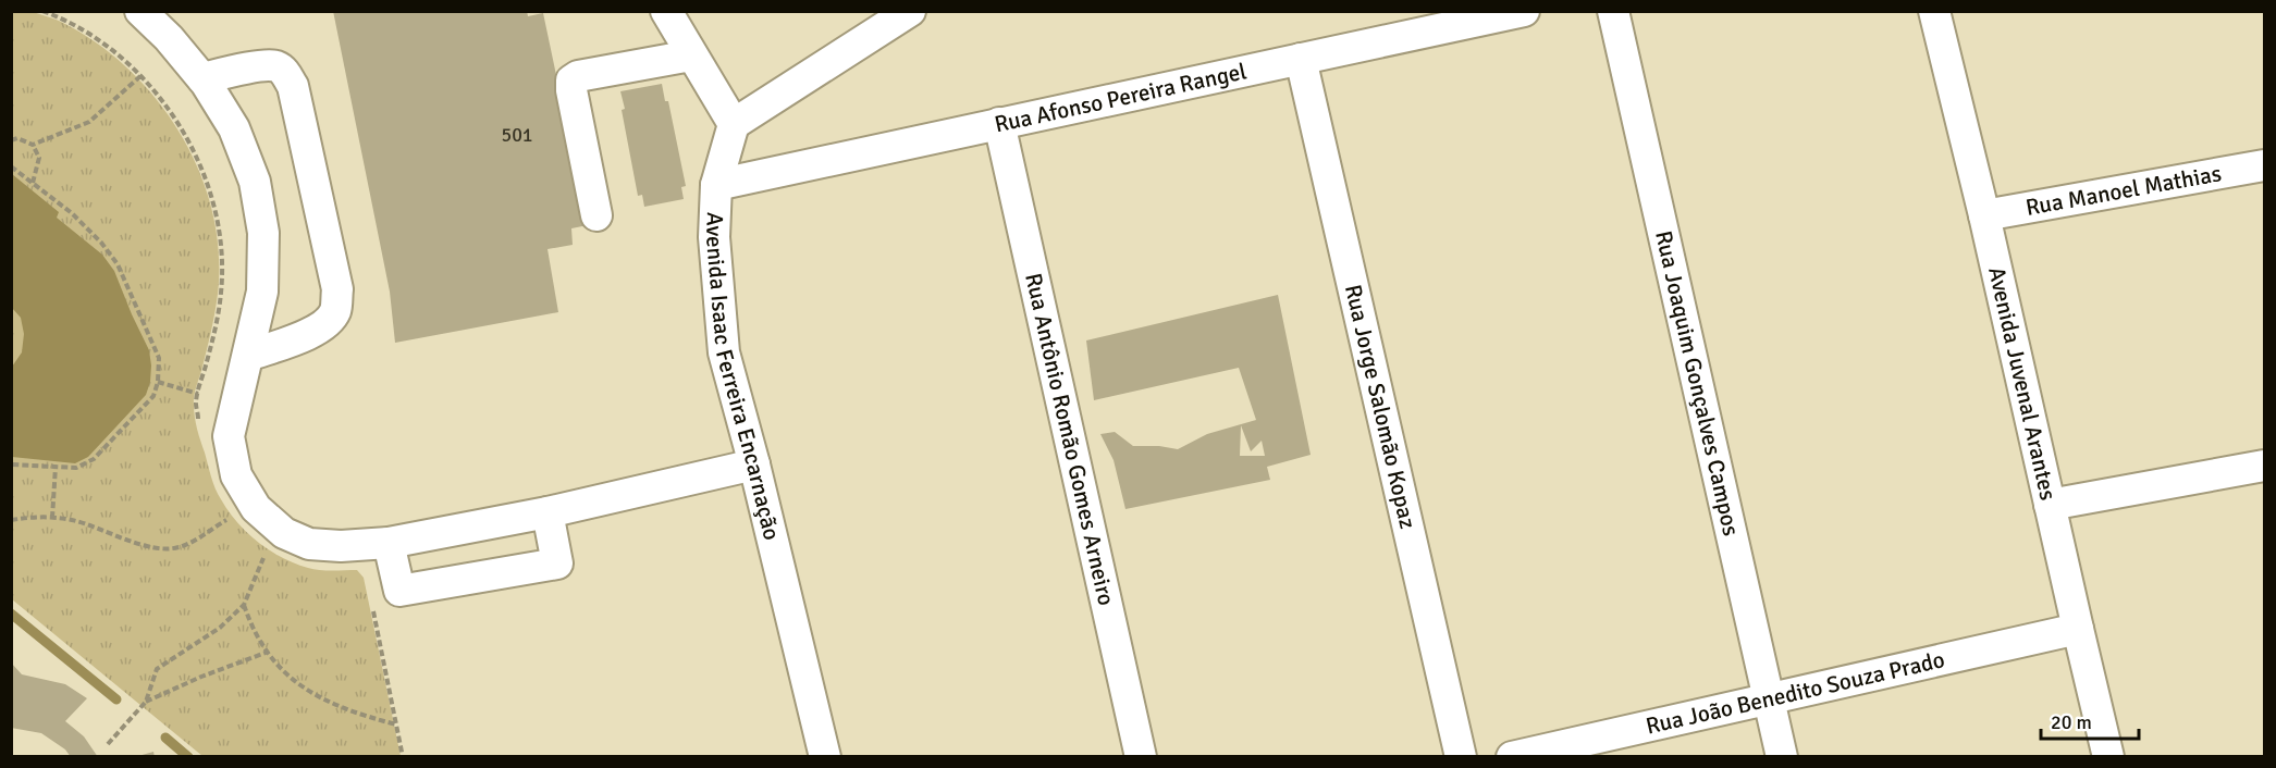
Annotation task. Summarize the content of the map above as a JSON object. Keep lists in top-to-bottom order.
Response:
{
  "streets": {
    "street": [
      "Rua Afonso Pereira Rangel",
      "Rua Manoel Mathias",
      "Avenida Isaac Ferreira Encarnação",
      "Rua Joaquim Gonçalves Campos",
      "Avenida Juvenal Arantes",
      "Rua Jorge Salomão Kopaz",
      "Rua Antônio Romão Gomes Arneiro",
      "Rua João Benedito Souza Prado"
    ]
  },
  "crossings": [
    ["Rua Afonso Pereira Rangel", "Avenida Isaac Ferreira Encarnação"],
    ["Rua Afonso Pereira Rangel", "Rua Jorge Salomão Kopaz"],
    ["Rua Afonso Pereira Rangel", "Rua Antônio Romão Gomes Arneiro"],
    ["Rua Manoel Mathias", "Avenida Juvenal Arantes"],
    ["Rua Joaquim Gonçalves Campos", "Rua João Benedito Souza Prado"],
    ["Avenida Juvenal Arantes", "Rua João Benedito Souza Prado"]
  ],
  "house_numbers": ["501"],
  "scale_bar": "20 m"
}
